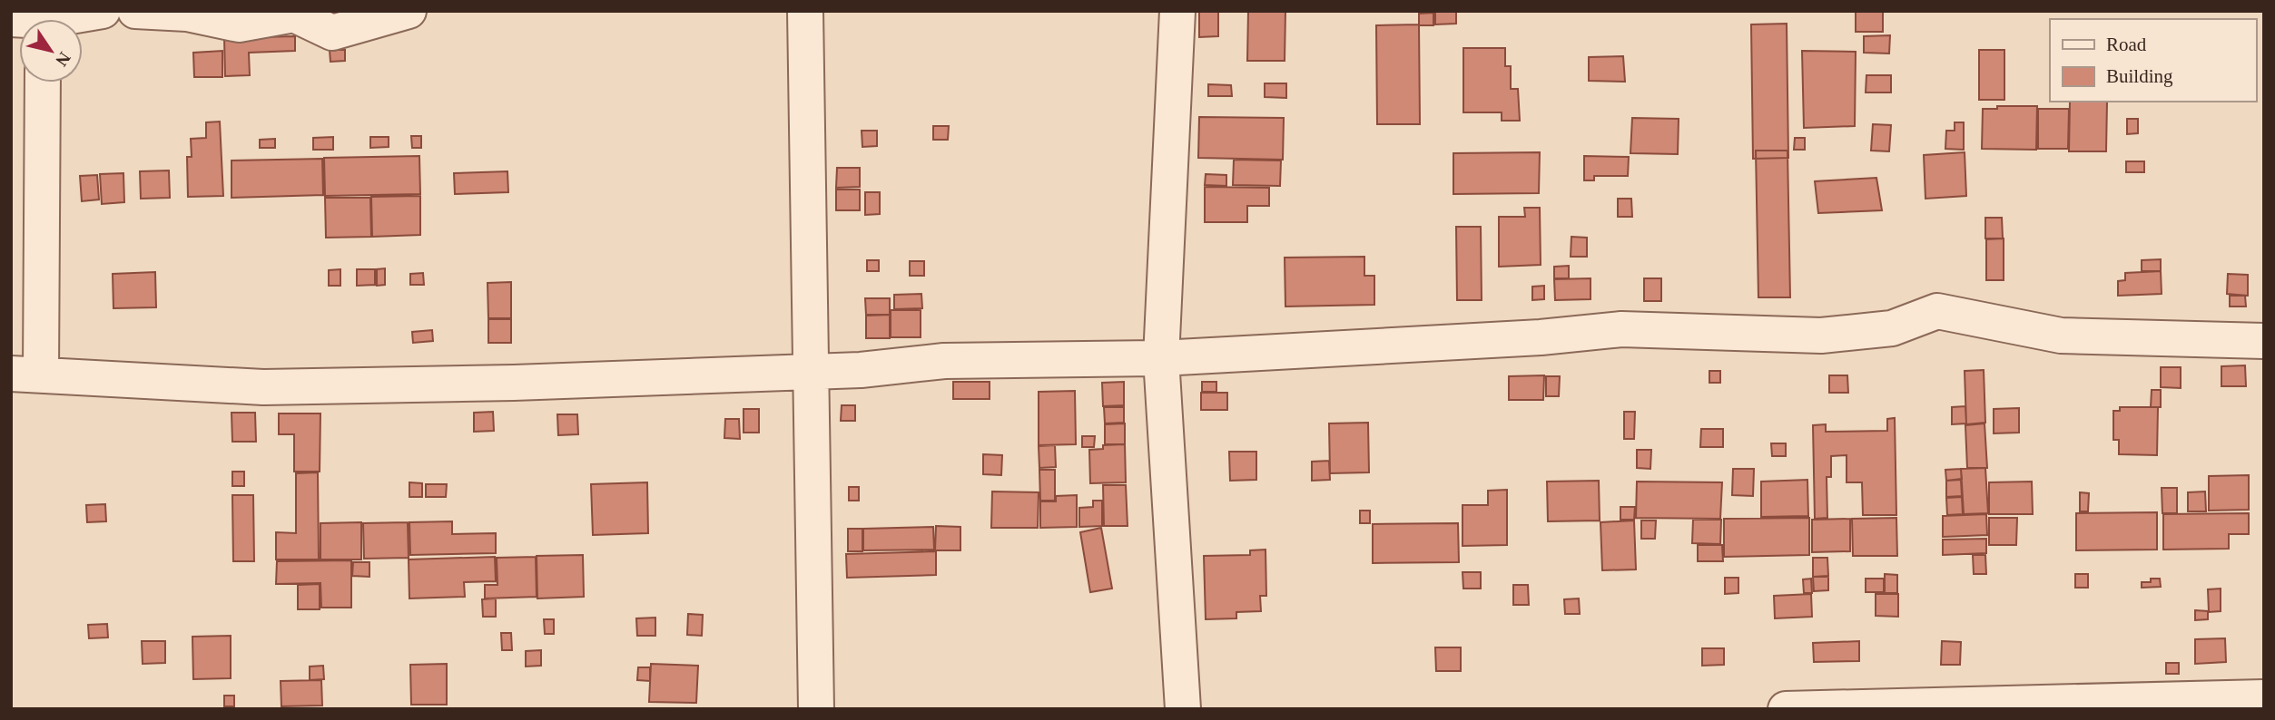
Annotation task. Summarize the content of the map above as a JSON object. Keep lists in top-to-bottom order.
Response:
{
  "legend": ["Road", "Building"],
  "north": "bottom right"
}
